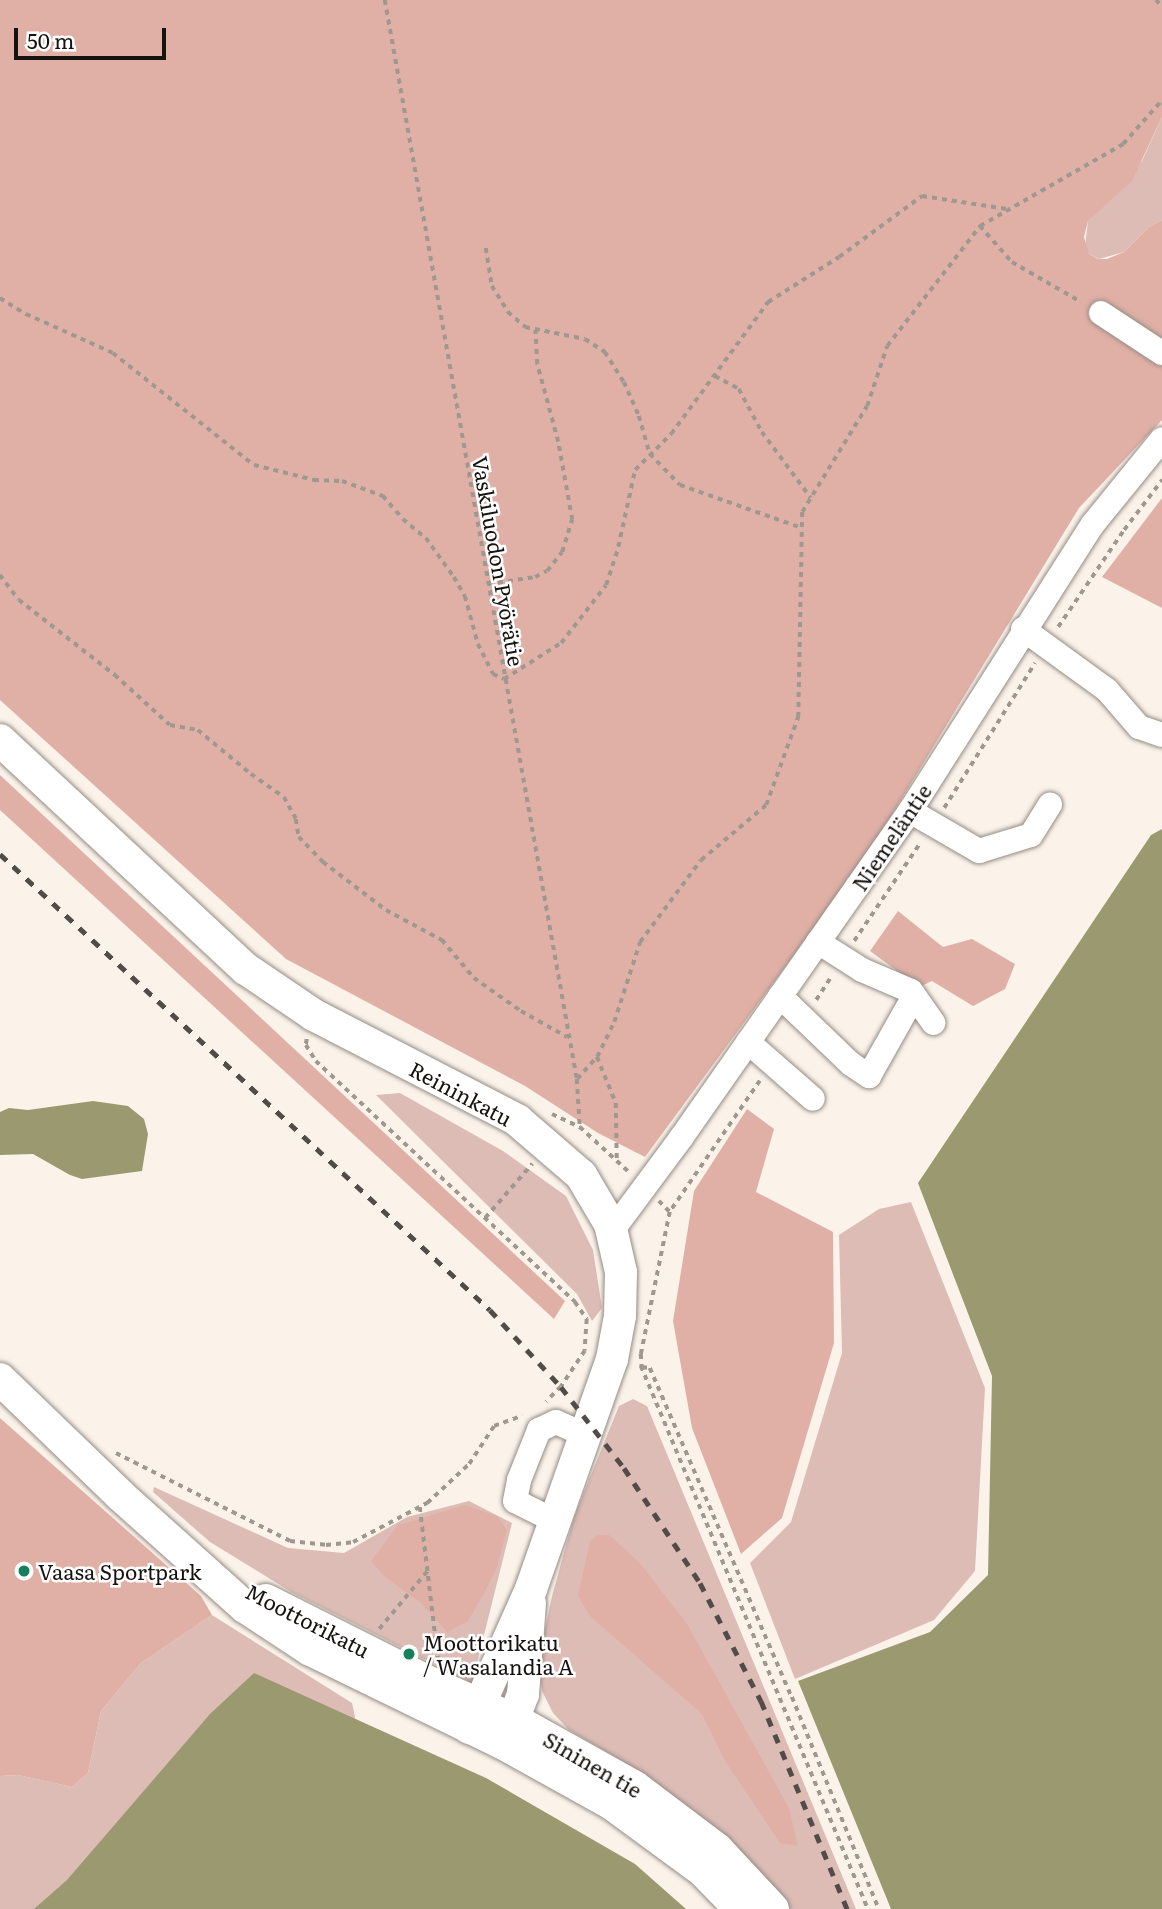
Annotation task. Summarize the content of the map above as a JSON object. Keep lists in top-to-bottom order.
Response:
{
  "streets": {
    "main road": ["Reininkatu", "Moottorikatu", "Sininen tie"],
    "street": ["Niemeläntie"],
    "path": ["Vaskiluodon Pyörätie"]
  },
  "crossings": [
    ["Niemeläntie", "Reininkatu"],
    ["Reininkatu", "Moottorikatu"],
    ["Reininkatu", "Sininen tie"],
    ["Moottorikatu", "Sininen tie"]
  ],
  "places": ["Vaasa Sportpark", "Moottorikatu / Wasalandia A"],
  "scale_bar": "50 m"
}
